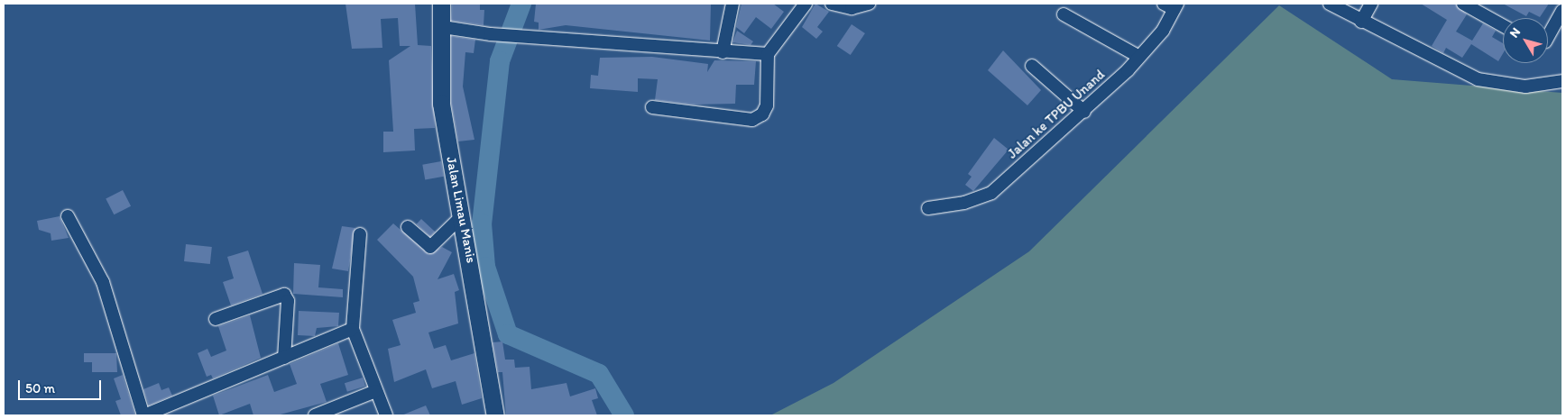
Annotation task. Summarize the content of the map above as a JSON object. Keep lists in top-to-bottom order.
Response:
{
  "streets": {
    "street": ["Jalan ke TPBU Unand", "Jalan Limau Manis"]
  },
  "scale_bar": "50 m",
  "north": "top left"
}
